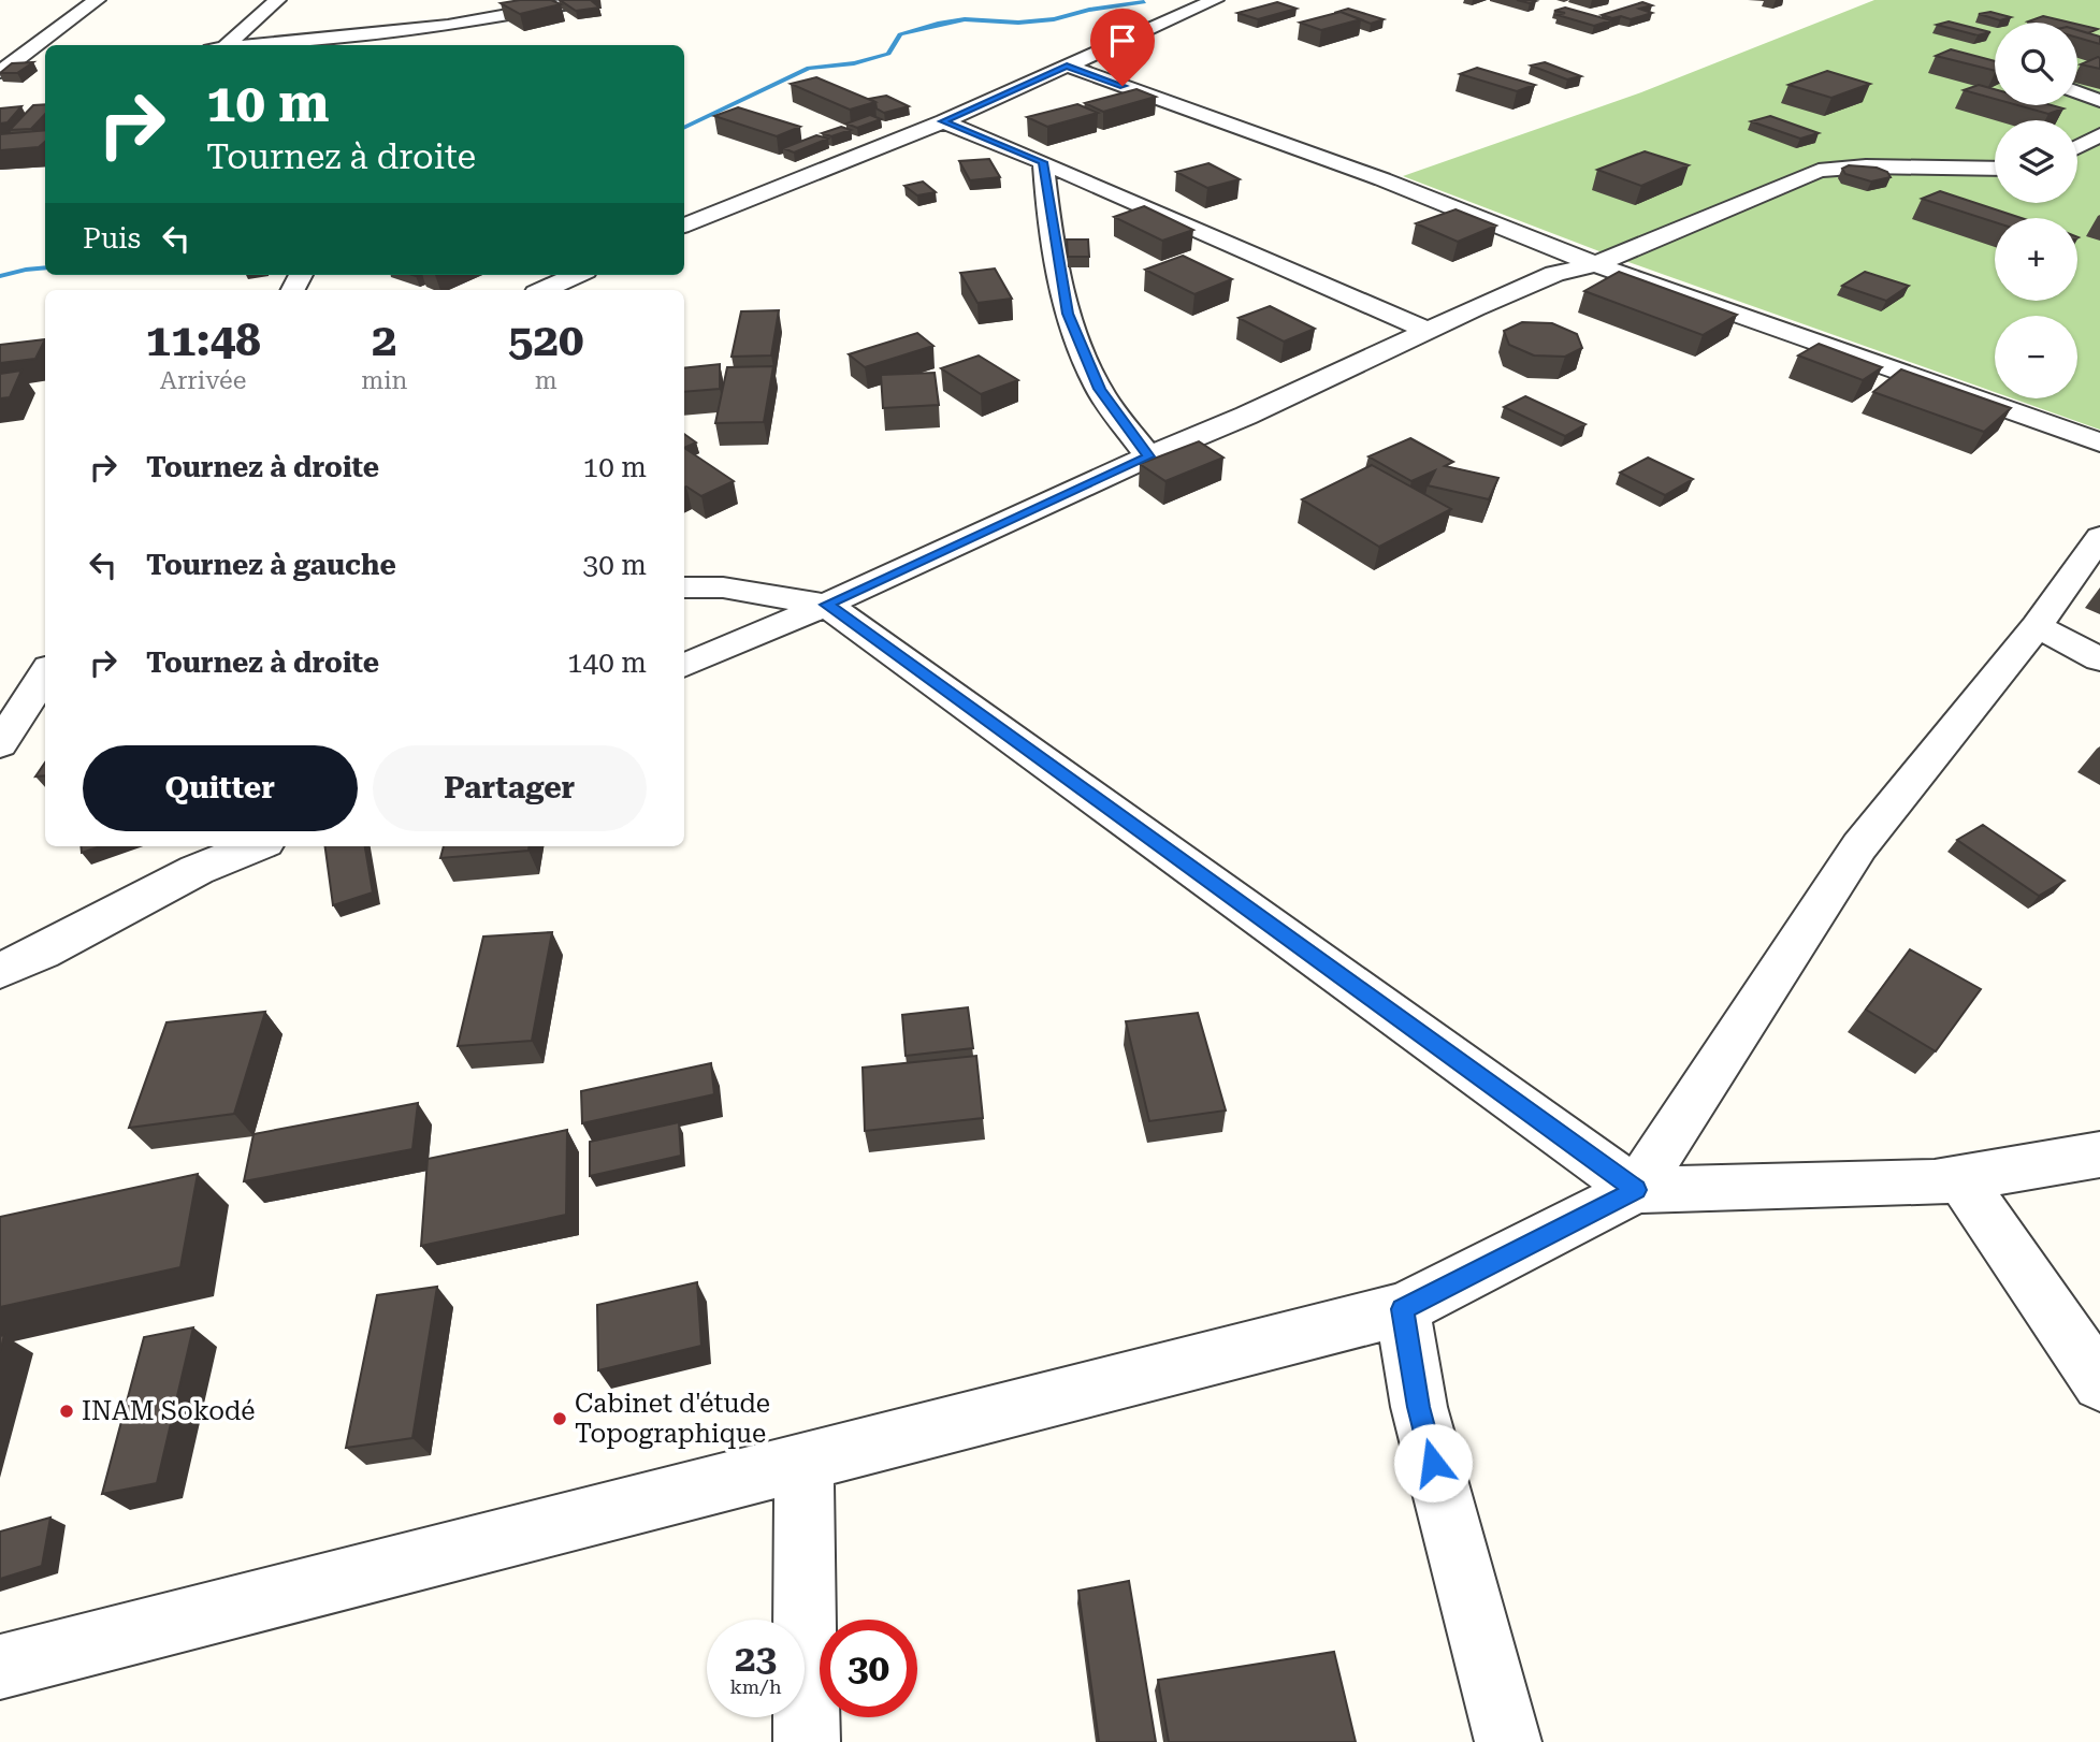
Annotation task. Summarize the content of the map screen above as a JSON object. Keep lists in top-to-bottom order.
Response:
{
  "places": ["INAM Sokodé", "Cabinet d'étude Topographique"],
  "page": {
    "map_buttons": ["+", "−"],
    "turn": ["10 m", "Tournez à droite"],
    "then": "Puis",
    "eta": [
      "11:48",
      "Arrivée",
      "2",
      "min",
      "520",
      "m"
    ],
    "list": [
      {
        "name": "Tournez à droite",
        "value": "10 m"
      },
      {
        "name": "Tournez à gauche",
        "value": "30 m"
      },
      {
        "name": "Tournez à droite",
        "value": "140 m"
      }
    ],
    "buttons": ["Quitter", "Partager"],
    "speed": "23 km/h",
    "limit": "30"
  }
}
